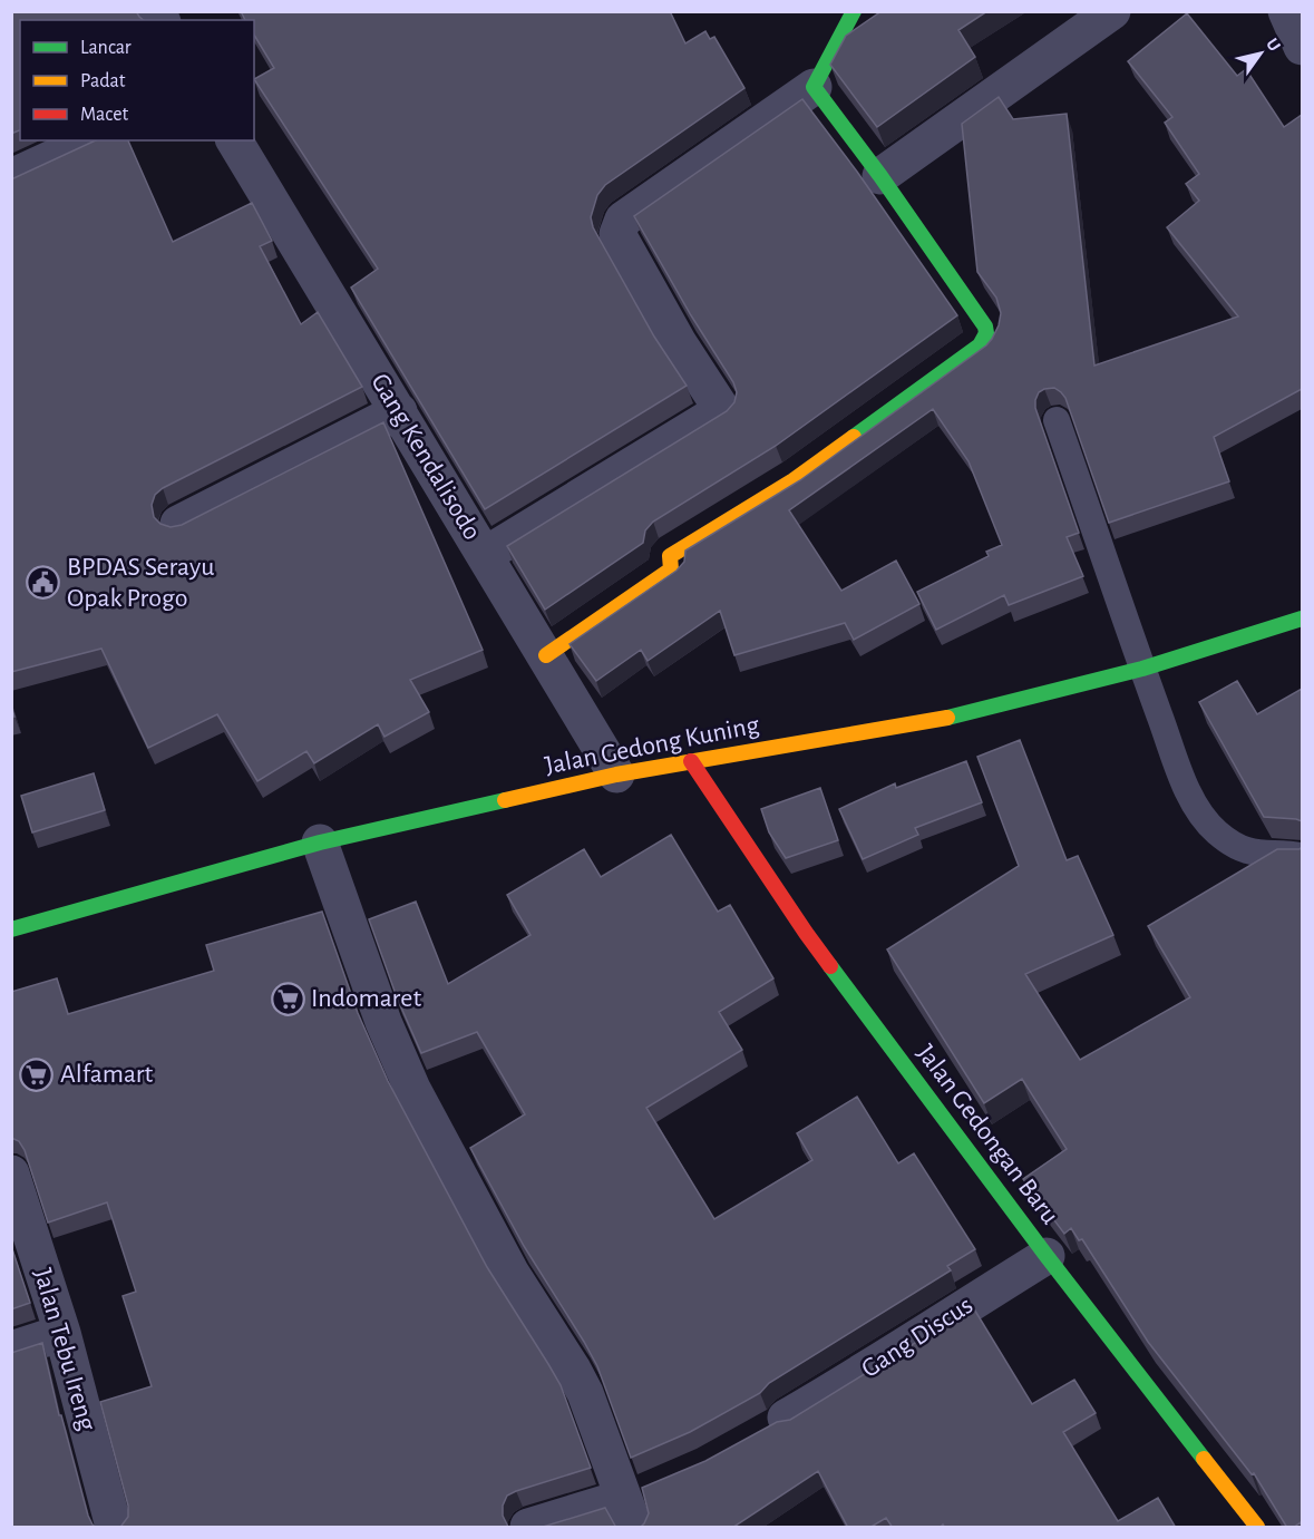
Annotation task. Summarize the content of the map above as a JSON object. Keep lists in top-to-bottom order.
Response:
{
  "streets": {
    "street": [
      "Gang Kendalisodo",
      "Jalan Gedong Kuning",
      "Jalan Gedongan Baru",
      "Gang Discus",
      "Jalan Tebu Ireng"
    ]
  },
  "crossings": [
    ["Gang Kendalisodo", "Jalan Gedong Kuning"],
    ["Jalan Gedong Kuning", "Jalan Gedongan Baru"],
    ["Jalan Gedongan Baru", "Gang Discus"]
  ],
  "places": {
    "public building": ["BPDAS Serayu Opak Progo"],
    "supermarket": ["Indomaret", "Alfamart"]
  },
  "legend": ["Lancar", "Padat", "Macet"],
  "north": "top right"
}
